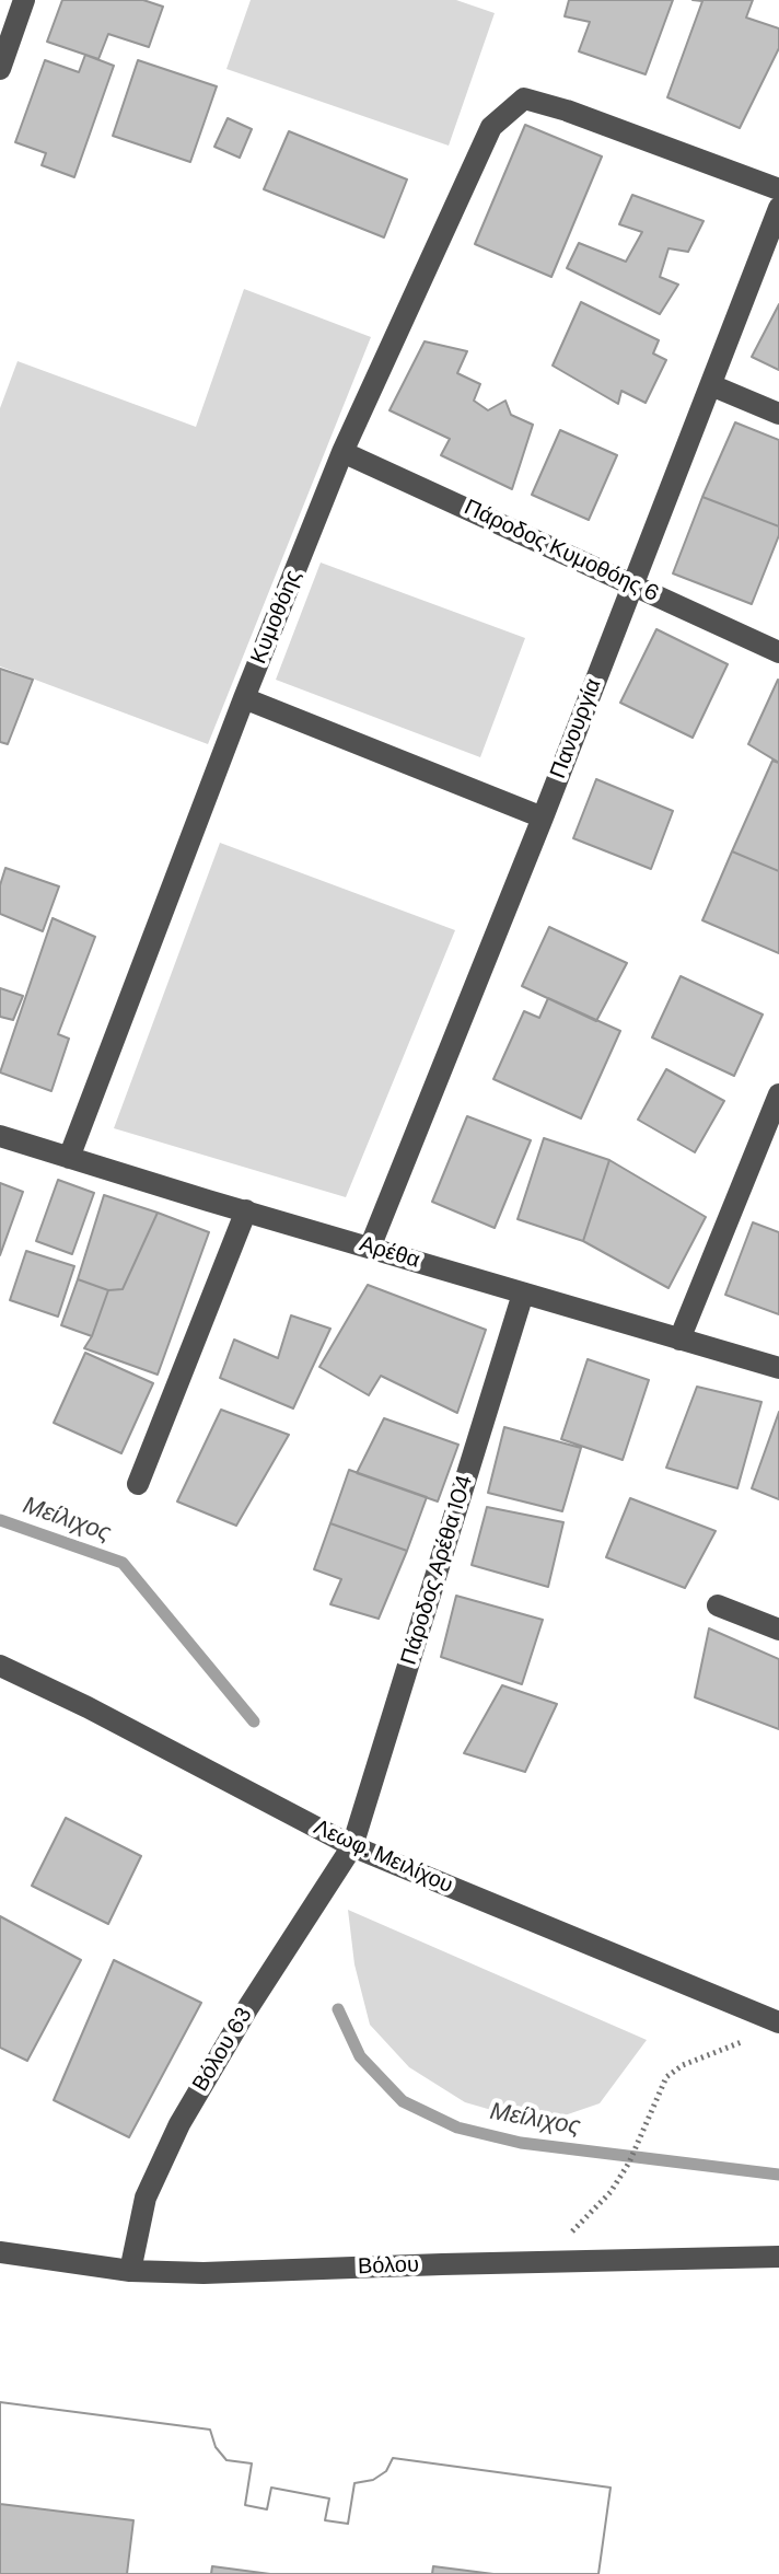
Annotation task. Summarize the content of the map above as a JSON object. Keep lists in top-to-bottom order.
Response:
{
  "streets": {
    "street": [
      "Πάροδος Κυμοθόης 6",
      "Κυμοθόης",
      "Πανουργία",
      "Αρέθα",
      "Πάροδος Αρέθα 104",
      "Λεωφ. Μειλίχου",
      "Βόλου 63",
      "Βόλου"
    ]
  },
  "crossings": [
    ["Πάροδος Κυμοθόης 6", "Κυμοθόης"],
    ["Πάροδος Κυμοθόης 6", "Πανουργία"],
    ["Κυμοθόης", "Αρέθα"],
    ["Πανουργία", "Αρέθα"],
    ["Αρέθα", "Πάροδος Αρέθα 104"],
    ["Πάροδος Αρέθα 104", "Λεωφ. Μειλίχου"],
    ["Πάροδος Αρέθα 104", "Βόλου 63"],
    ["Λεωφ. Μειλίχου", "Βόλου 63"],
    ["Βόλου 63", "Βόλου"]
  ],
  "water": ["Μείλιχος"]
}
